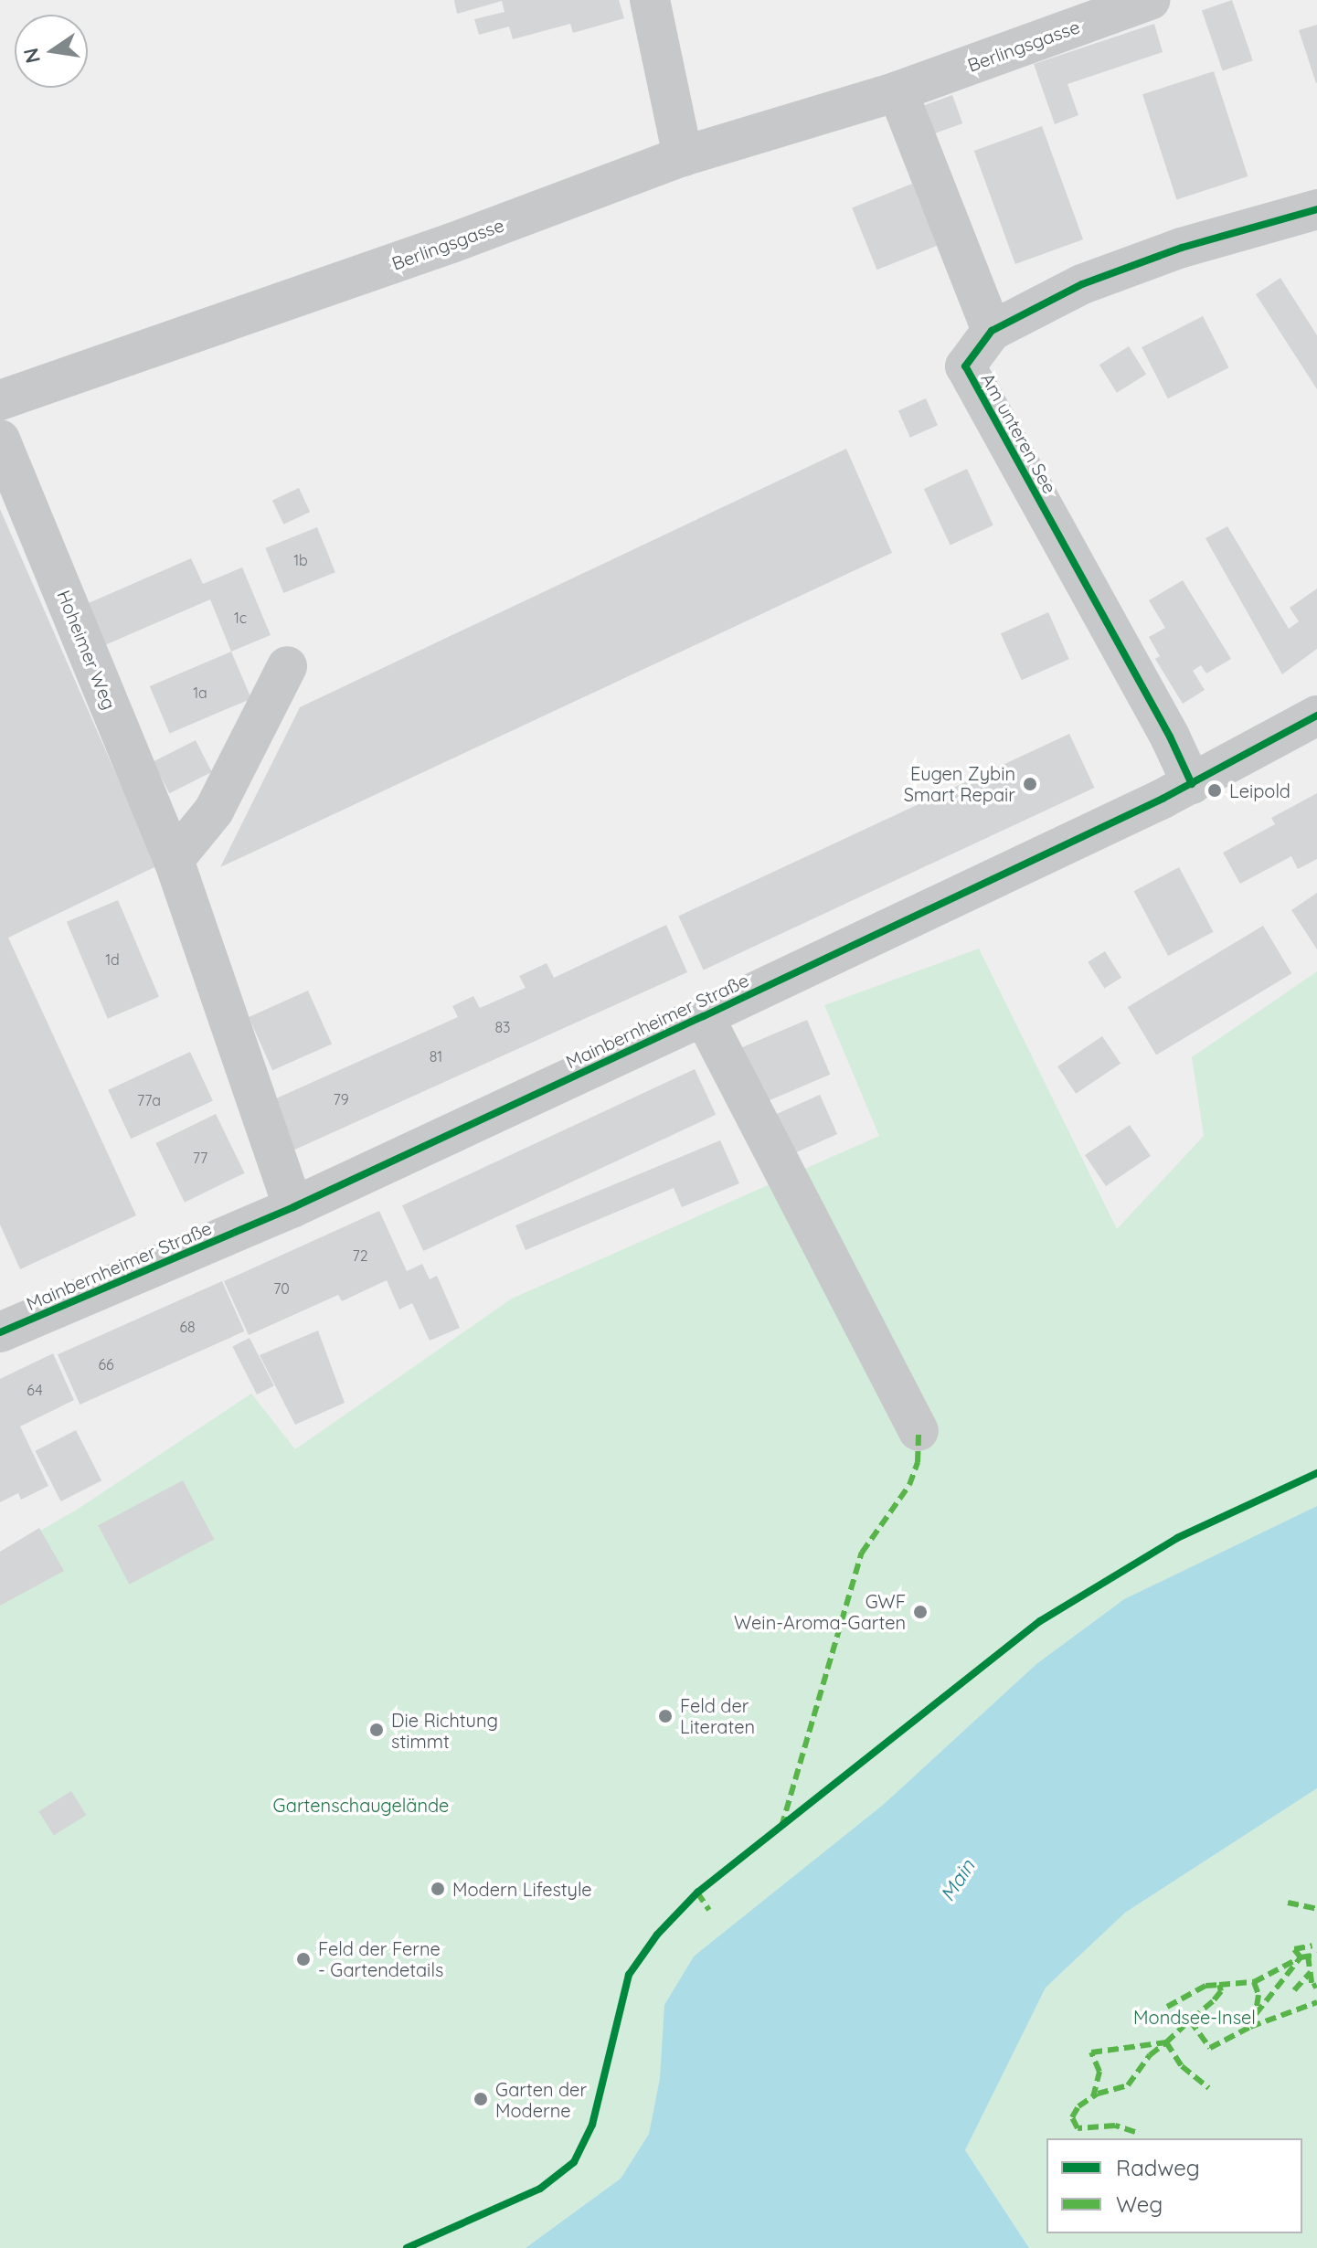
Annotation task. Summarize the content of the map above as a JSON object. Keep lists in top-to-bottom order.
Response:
{
  "streets": {
    "street": [
      "Berlingsgasse",
      "Am unteren See",
      "Hoheimer Weg",
      "Mainbernheimer Straße"
    ]
  },
  "crossings": [
    ["Am unteren See", "Mainbernheimer Straße"],
    ["Hoheimer Weg", "Mainbernheimer Straße"]
  ],
  "water": ["Main"],
  "parks": ["Gartenschaugelände", "Mondsee-Insel"],
  "places": [
    "Eugen Zybin Smart Repair",
    "Leipold",
    "GWF Wein-Aroma-Garten",
    "Feld der Literaten",
    "Die Richtung stimmt",
    "Modern Lifestyle",
    "Feld der Ferne - Gartendetails",
    "Garten der Moderne"
  ],
  "house_numbers": [
    "1b",
    "1c",
    "1a",
    "1d",
    "83",
    "81",
    "79",
    "77a",
    "77",
    "72",
    "70",
    "68",
    "66",
    "64"
  ],
  "legend": ["Radweg", "Weg"],
  "north": "left"
}
